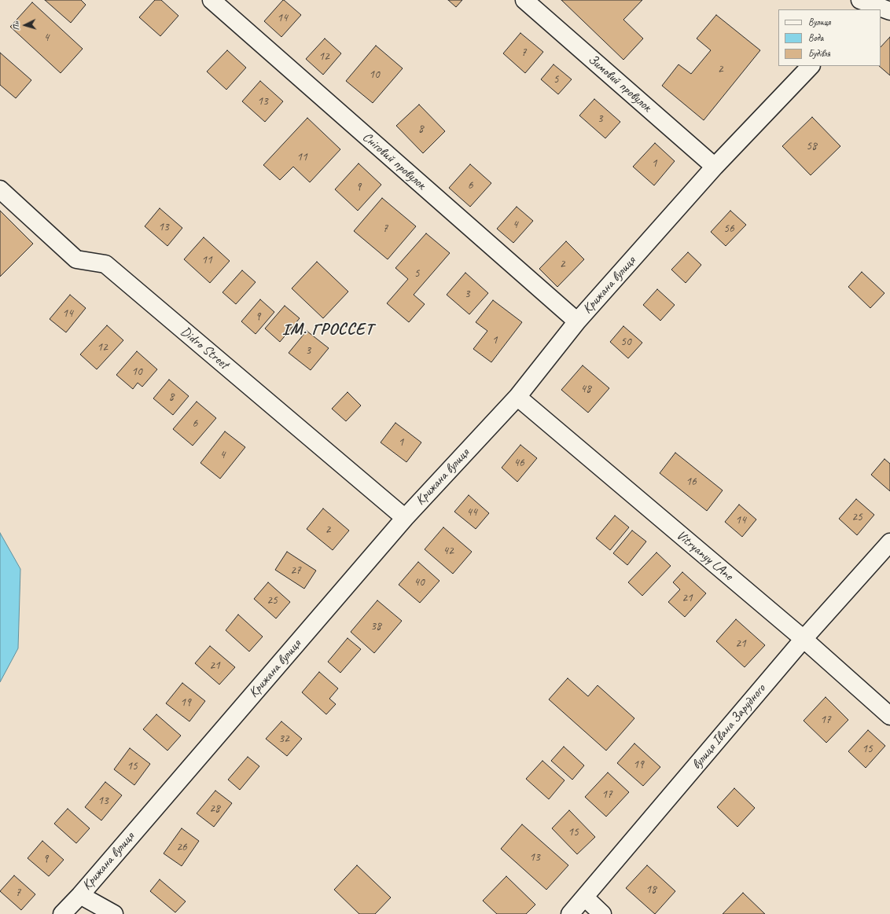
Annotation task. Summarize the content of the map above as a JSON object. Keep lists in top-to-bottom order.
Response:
{
  "streets": {
    "street": [
      "Зимовий провулок",
      "Сніговий провулок",
      "Крижана вулиця",
      "Didro Street",
      "Vitryanyy LAne",
      "вулиця Івана Зарудного"
    ]
  },
  "crossings": [
    ["Зимовий провулок", "Крижана вулиця"],
    ["Сніговий провулок", "Крижана вулиця"],
    ["Крижана вулиця", "Didro Street"],
    ["Крижана вулиця", "Vitryanyy LAne"],
    ["Vitryanyy LAne", "вулиця Івана Зарудного"]
  ],
  "districts": ["ІМ. ГРОССЕТ"],
  "house_numbers": [
    "14",
    "4",
    "7",
    "12",
    "2",
    "10",
    "5",
    "13",
    "3",
    "8",
    "58",
    "11",
    "1",
    "6",
    "9",
    "4",
    "13",
    "7",
    "56",
    "11",
    "2",
    "5",
    "3",
    "14",
    "9",
    "1",
    "50",
    "12",
    "3",
    "10",
    "48",
    "8",
    "6",
    "1",
    "4",
    "46",
    "16",
    "44",
    "25",
    "14",
    "2",
    "42",
    "27",
    "40",
    "21",
    "25",
    "38",
    "21",
    "21",
    "19",
    "17",
    "32",
    "15",
    "19",
    "15",
    "17",
    "13",
    "28",
    "15",
    "26",
    "13",
    "9",
    "18",
    "7"
  ],
  "legend": ["Вулиця", "Вода", "Будівля"],
  "north": "left"
}
